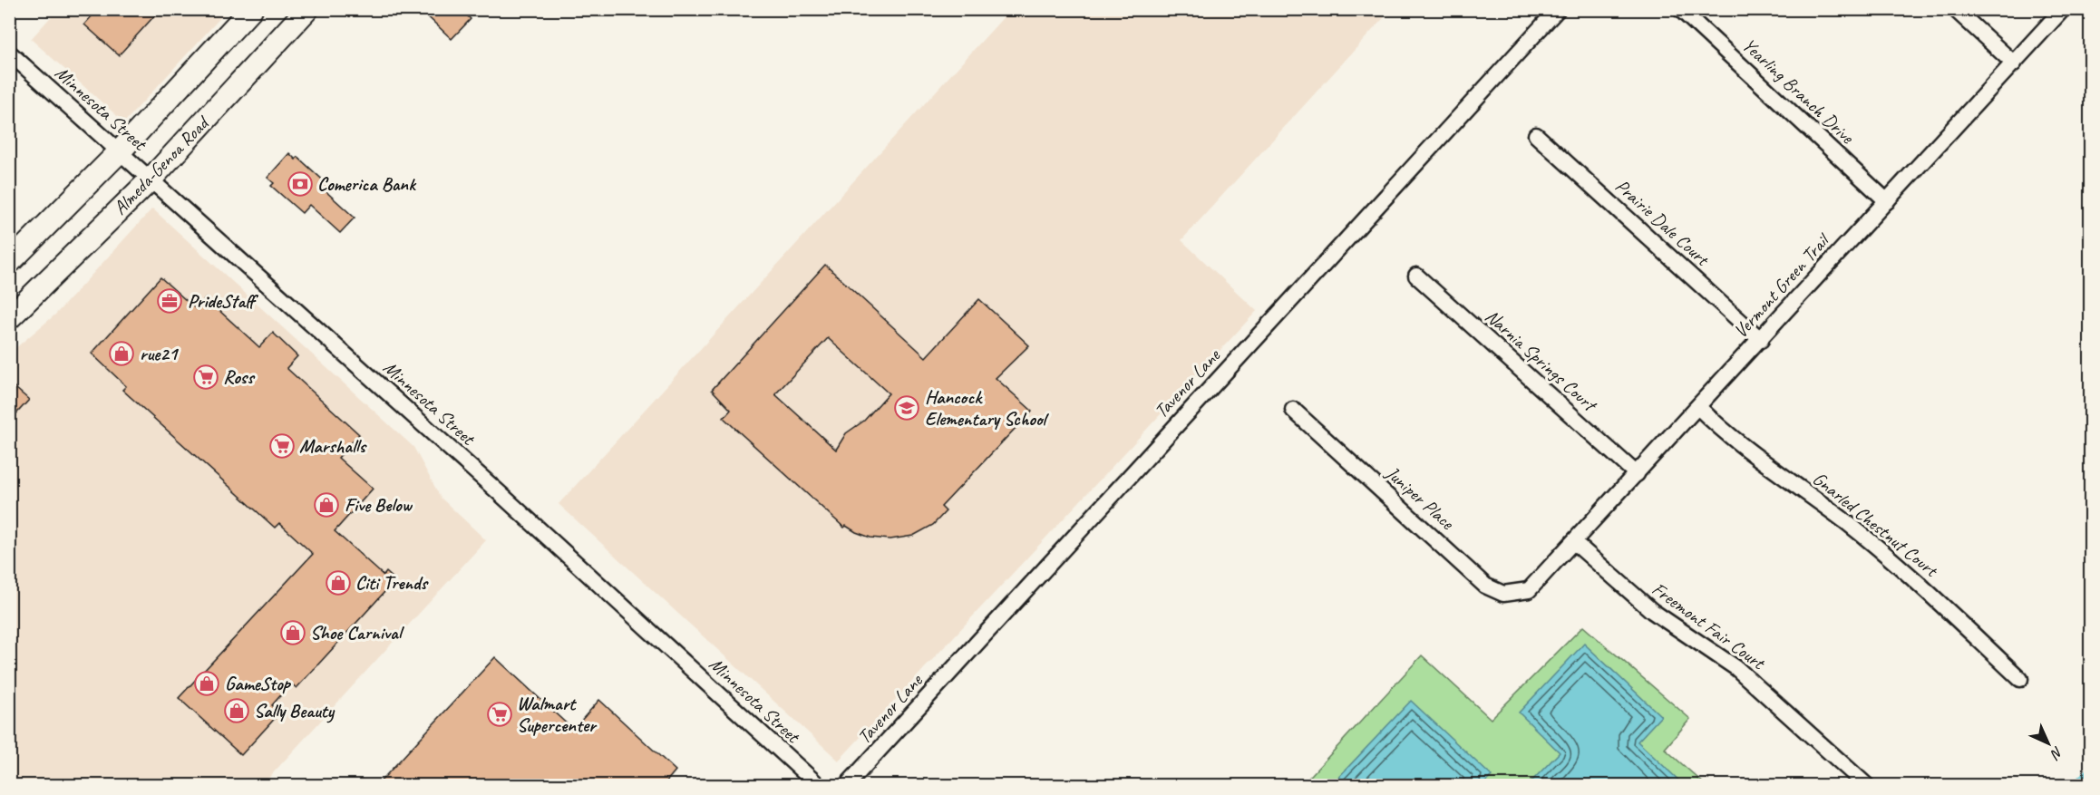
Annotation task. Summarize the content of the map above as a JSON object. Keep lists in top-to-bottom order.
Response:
{
  "streets": {
    "main road": ["Almeda-Genoa Road"],
    "street": [
      "Yearling Branch Drive",
      "Minnesota Street",
      "Prairie Dale Court",
      "Vermont Green Trail",
      "Narnia Springs Court",
      "Tavenor Lane",
      "Juniper Place",
      "Gnarled Chestnut Court",
      "Freemont Fair Court"
    ]
  },
  "crossings": [
    ["Yearling Branch Drive", "Vermont Green Trail"],
    ["Minnesota Street", "Almeda-Genoa Road"],
    ["Prairie Dale Court", "Vermont Green Trail"],
    ["Vermont Green Trail", "Narnia Springs Court"],
    ["Vermont Green Trail", "Juniper Place"],
    ["Vermont Green Trail", "Gnarled Chestnut Court"],
    ["Vermont Green Trail", "Freemont Fair Court"]
  ],
  "places": {
    "bank": ["Comerica Bank"],
    "office": ["PrideStaff"],
    "shop": [
      "rue21",
      "Five Below",
      "Citi Trends",
      "Shoe Carnival",
      "GameStop",
      "Sally Beauty"
    ],
    "supermarket": ["Ross", "Marshalls", "Walmart Supercenter"],
    "school or university": ["Hancock Elementary School"]
  },
  "north": "bottom right"
}
